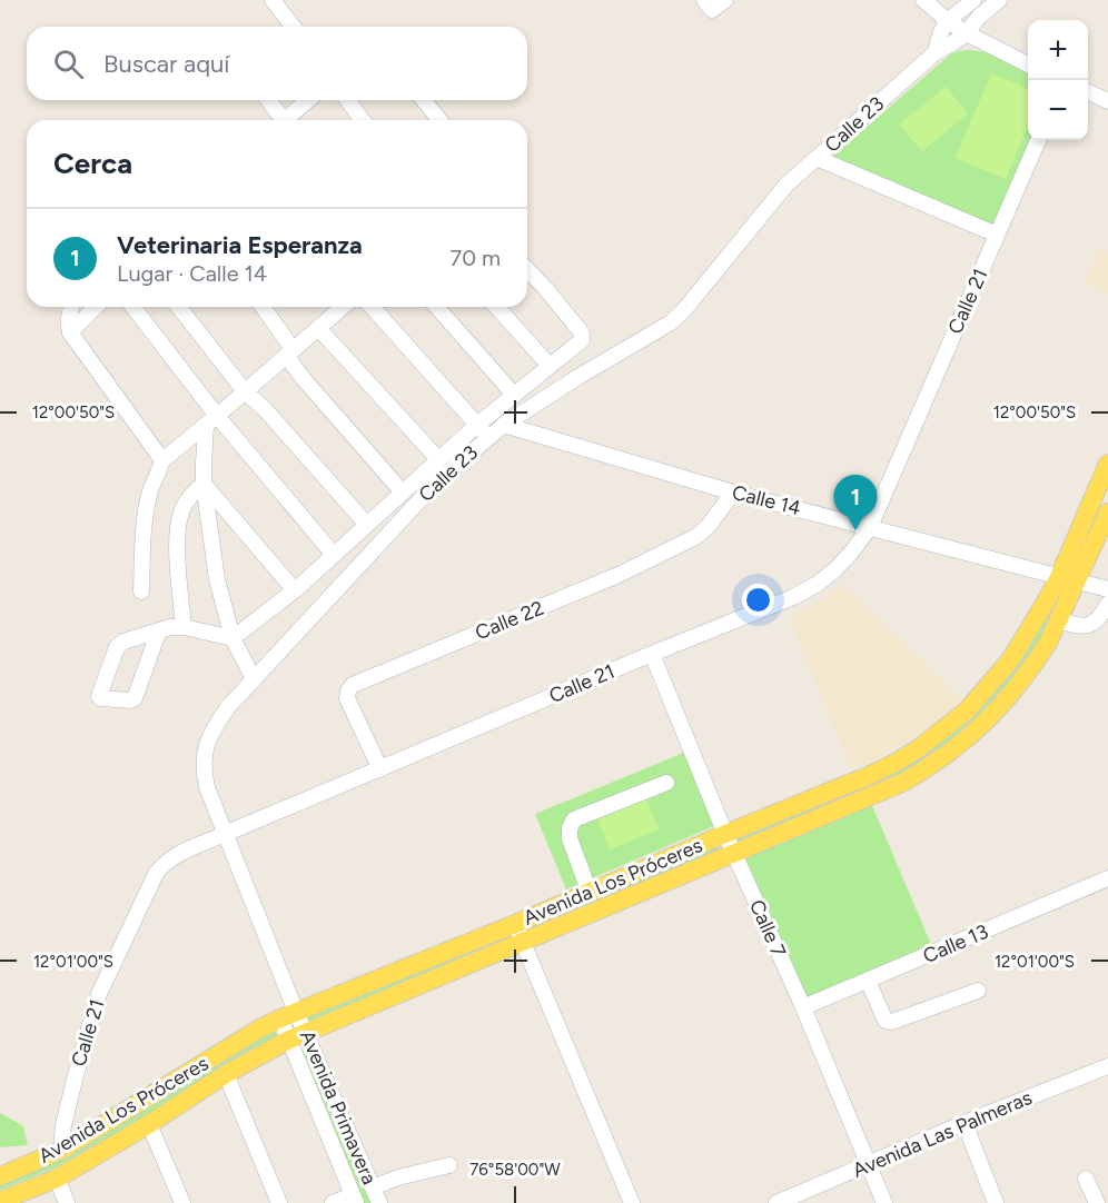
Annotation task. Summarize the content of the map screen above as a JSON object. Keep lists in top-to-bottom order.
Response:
{
  "streets": {
    "main road": ["Avenida Los Próceres"],
    "street": [
      "Calle 23",
      "Calle 21",
      "Calle 14",
      "Calle 22",
      "Calle 7",
      "Calle 13",
      "Avenida Primavera",
      "Avenida Las Palmeras"
    ]
  },
  "crossings": [
    ["Calle 23", "Calle 21"],
    ["Calle 23", "Calle 14"],
    ["Calle 23", "Avenida Los Próceres"],
    ["Calle 23", "Avenida Primavera"],
    ["Calle 21", "Calle 14"],
    ["Calle 21", "Calle 22"],
    ["Calle 21", "Avenida Los Próceres"],
    ["Calle 21", "Calle 7"],
    ["Calle 14", "Calle 22"],
    ["Calle 14", "Avenida Los Próceres"],
    ["Avenida Los Próceres", "Calle 7"],
    ["Avenida Los Próceres", "Avenida Primavera"],
    ["Calle 7", "Calle 13"],
    ["Calle 7", "Avenida Las Palmeras"]
  ],
  "page": {
    "map_buttons": ["+", "−"],
    "search": "Buscar aquí",
    "heading": "Cerca",
    "list": [
      {
        "mark": "1",
        "name": "Veterinaria Esperanza",
        "note": "Lugar · Calle 14",
        "value": "70 m"
      }
    ],
    "pins": "1"
  },
  "coordinates": ["12°00'50\"S", "12°01'00\"S", "76°58'00\"W"]
}
